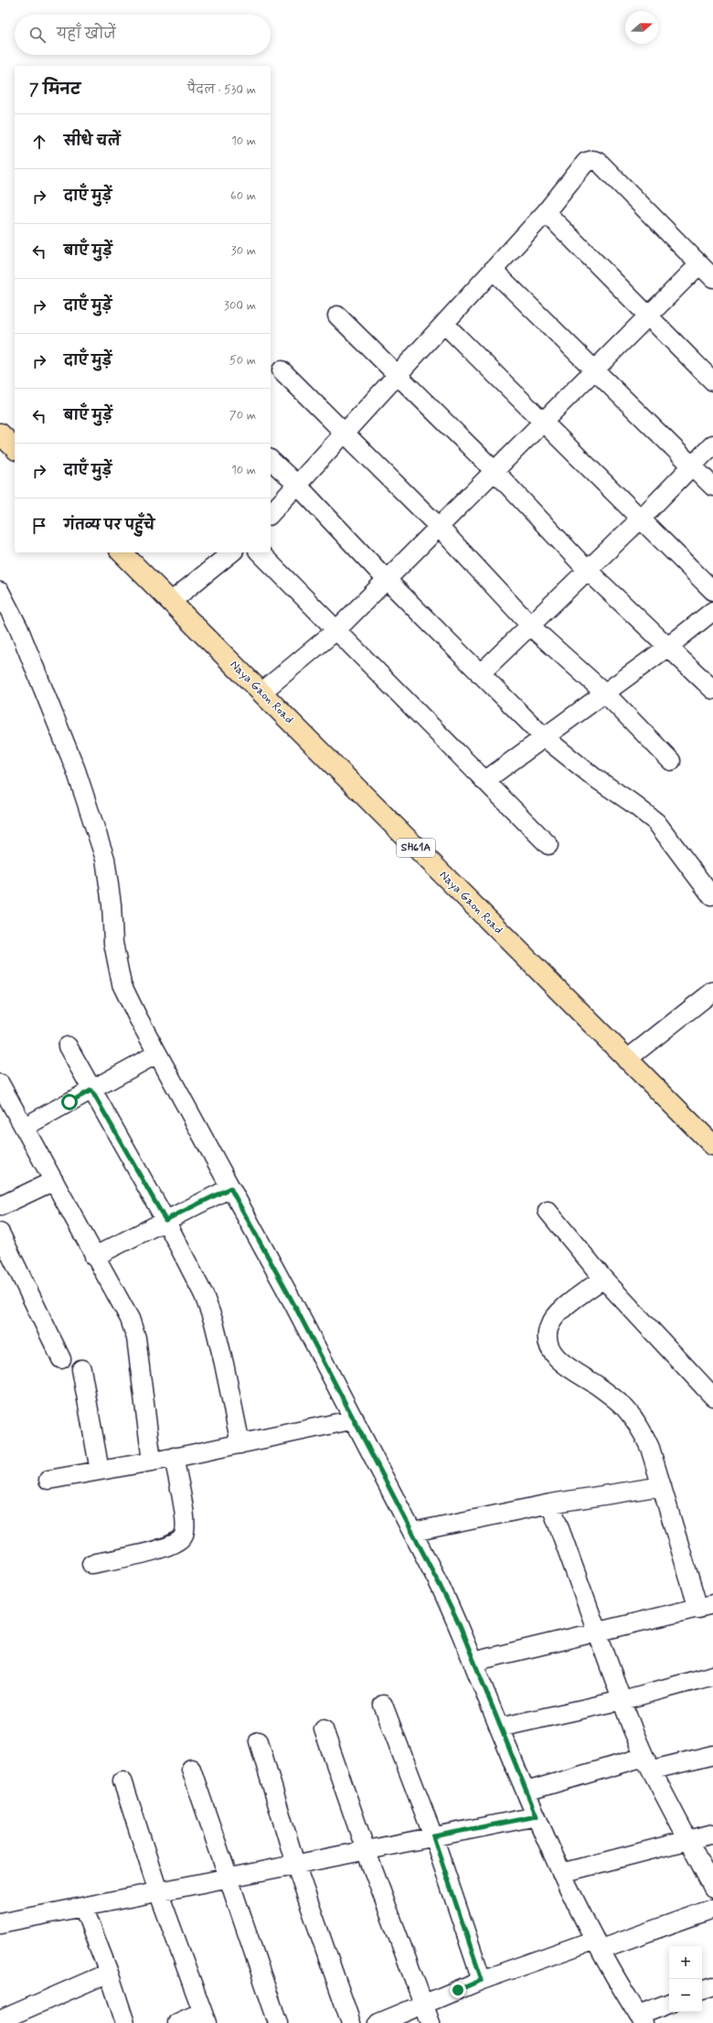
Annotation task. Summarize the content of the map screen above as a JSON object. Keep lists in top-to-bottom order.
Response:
{
  "streets": {
    "main road": ["Naya Gaon Road", "SH61A"]
  },
  "north": "right",
  "page": {
    "search": "यहाँ खोजें",
    "heading": ["7 मिनट", "पैदल · 530 m"],
    "list": [
      ["सीधे चलें", "10 m"],
      ["दाएँ मुड़ें", "60 m"],
      ["बाएँ मुड़ें", "30 m"],
      ["दाएँ मुड़ें", "300 m"],
      ["दाएँ मुड़ें", "50 m"],
      ["बाएँ मुड़ें", "70 m"],
      ["दाएँ मुड़ें", "10 m"],
      "गंतव्य पर पहुँचे"
    ],
    "map_buttons": ["+", "−"]
  }
}
